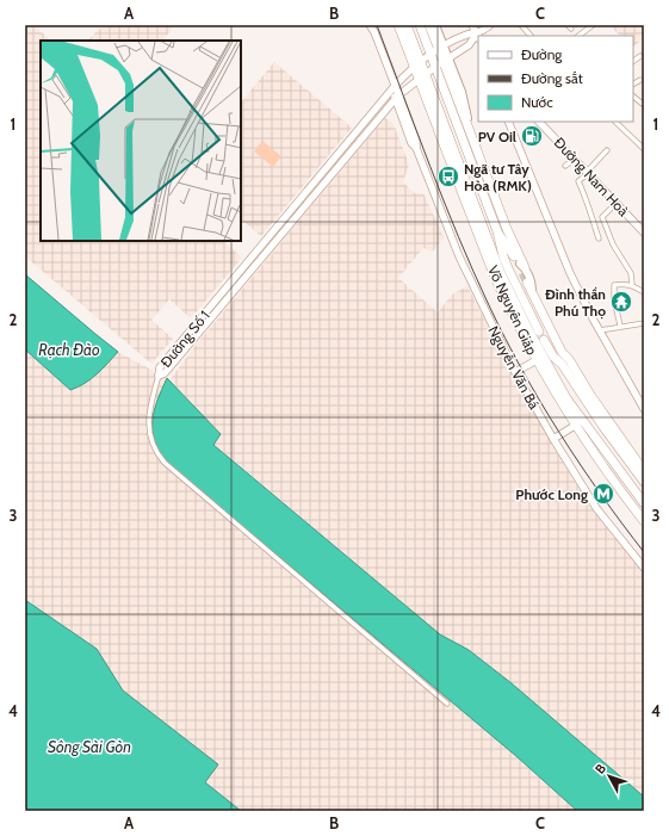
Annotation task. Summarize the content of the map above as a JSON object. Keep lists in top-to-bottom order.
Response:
{
  "streets": {
    "highway": ["Võ Nguyên Giáp"],
    "main road": ["Đường Nam Hoà", "Đường Số 1", "Nguyễn Văn Bá"]
  },
  "crossings": [
    ["Võ Nguyên Giáp", "Đường Số 1"],
    ["Đường Số 1", "Nguyễn Văn Bá"]
  ],
  "water": ["Rạch Đào", "Sông Sài Gòn"],
  "places": {
    "fuel station": ["PV Oil"],
    "bus stop": ["Ngã tư Tây Hòa (RMK)"],
    "temple": ["Đình thần Phú Thọ"],
    "metro station": ["Phước Long"]
  },
  "legend": ["Đường", "Đường sắt", "Nước"],
  "north": "top left",
  "grid": {
    "columns": ["A", "B", "C"],
    "rows": [
      "1",
      "2",
      "3",
      "4"
    ]
  }
}
